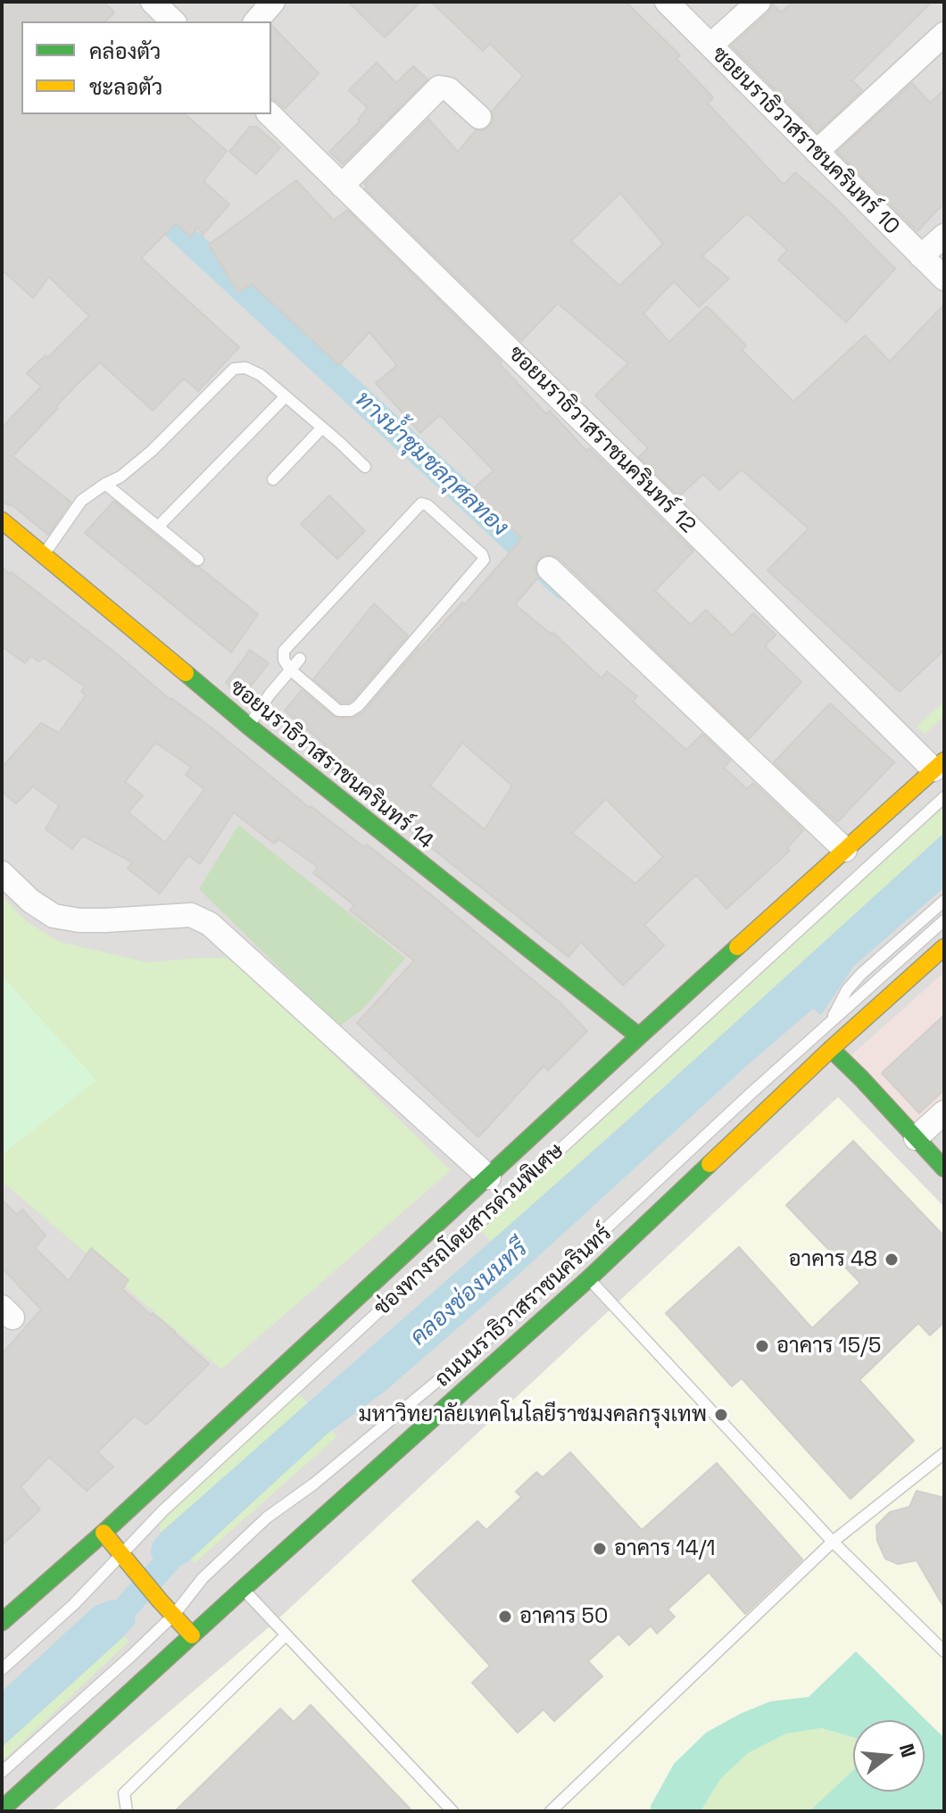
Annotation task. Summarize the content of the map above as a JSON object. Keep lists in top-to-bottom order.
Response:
{
  "streets": {
    "main road": ["ซอยนราธิวาสราชนครินทร์ 14", "ถนนนราธิวาสราชนครินทร์"],
    "street": ["ซอยนราธิวาสราชนครินทร์ 10", "ซอยนราธิวาสราชนครินทร์ 12"],
    "lane": ["ช่องทางรถโดยสารด่วนพิเศษ"]
  },
  "water": ["ทางน้ำชุมชลกุศลทอง", "คลองช่องนนทรี"],
  "places": [
    "อาคาร 48",
    "อาคาร 15/5",
    "มหาวิทยาลัยเทคโนโลยีราชมงคลกรุงเทพ",
    "อาคาร 14/1",
    "อาคาร 50"
  ],
  "legend": ["คล่องตัว", "ชะลอตัว"],
  "north": "right"
}
